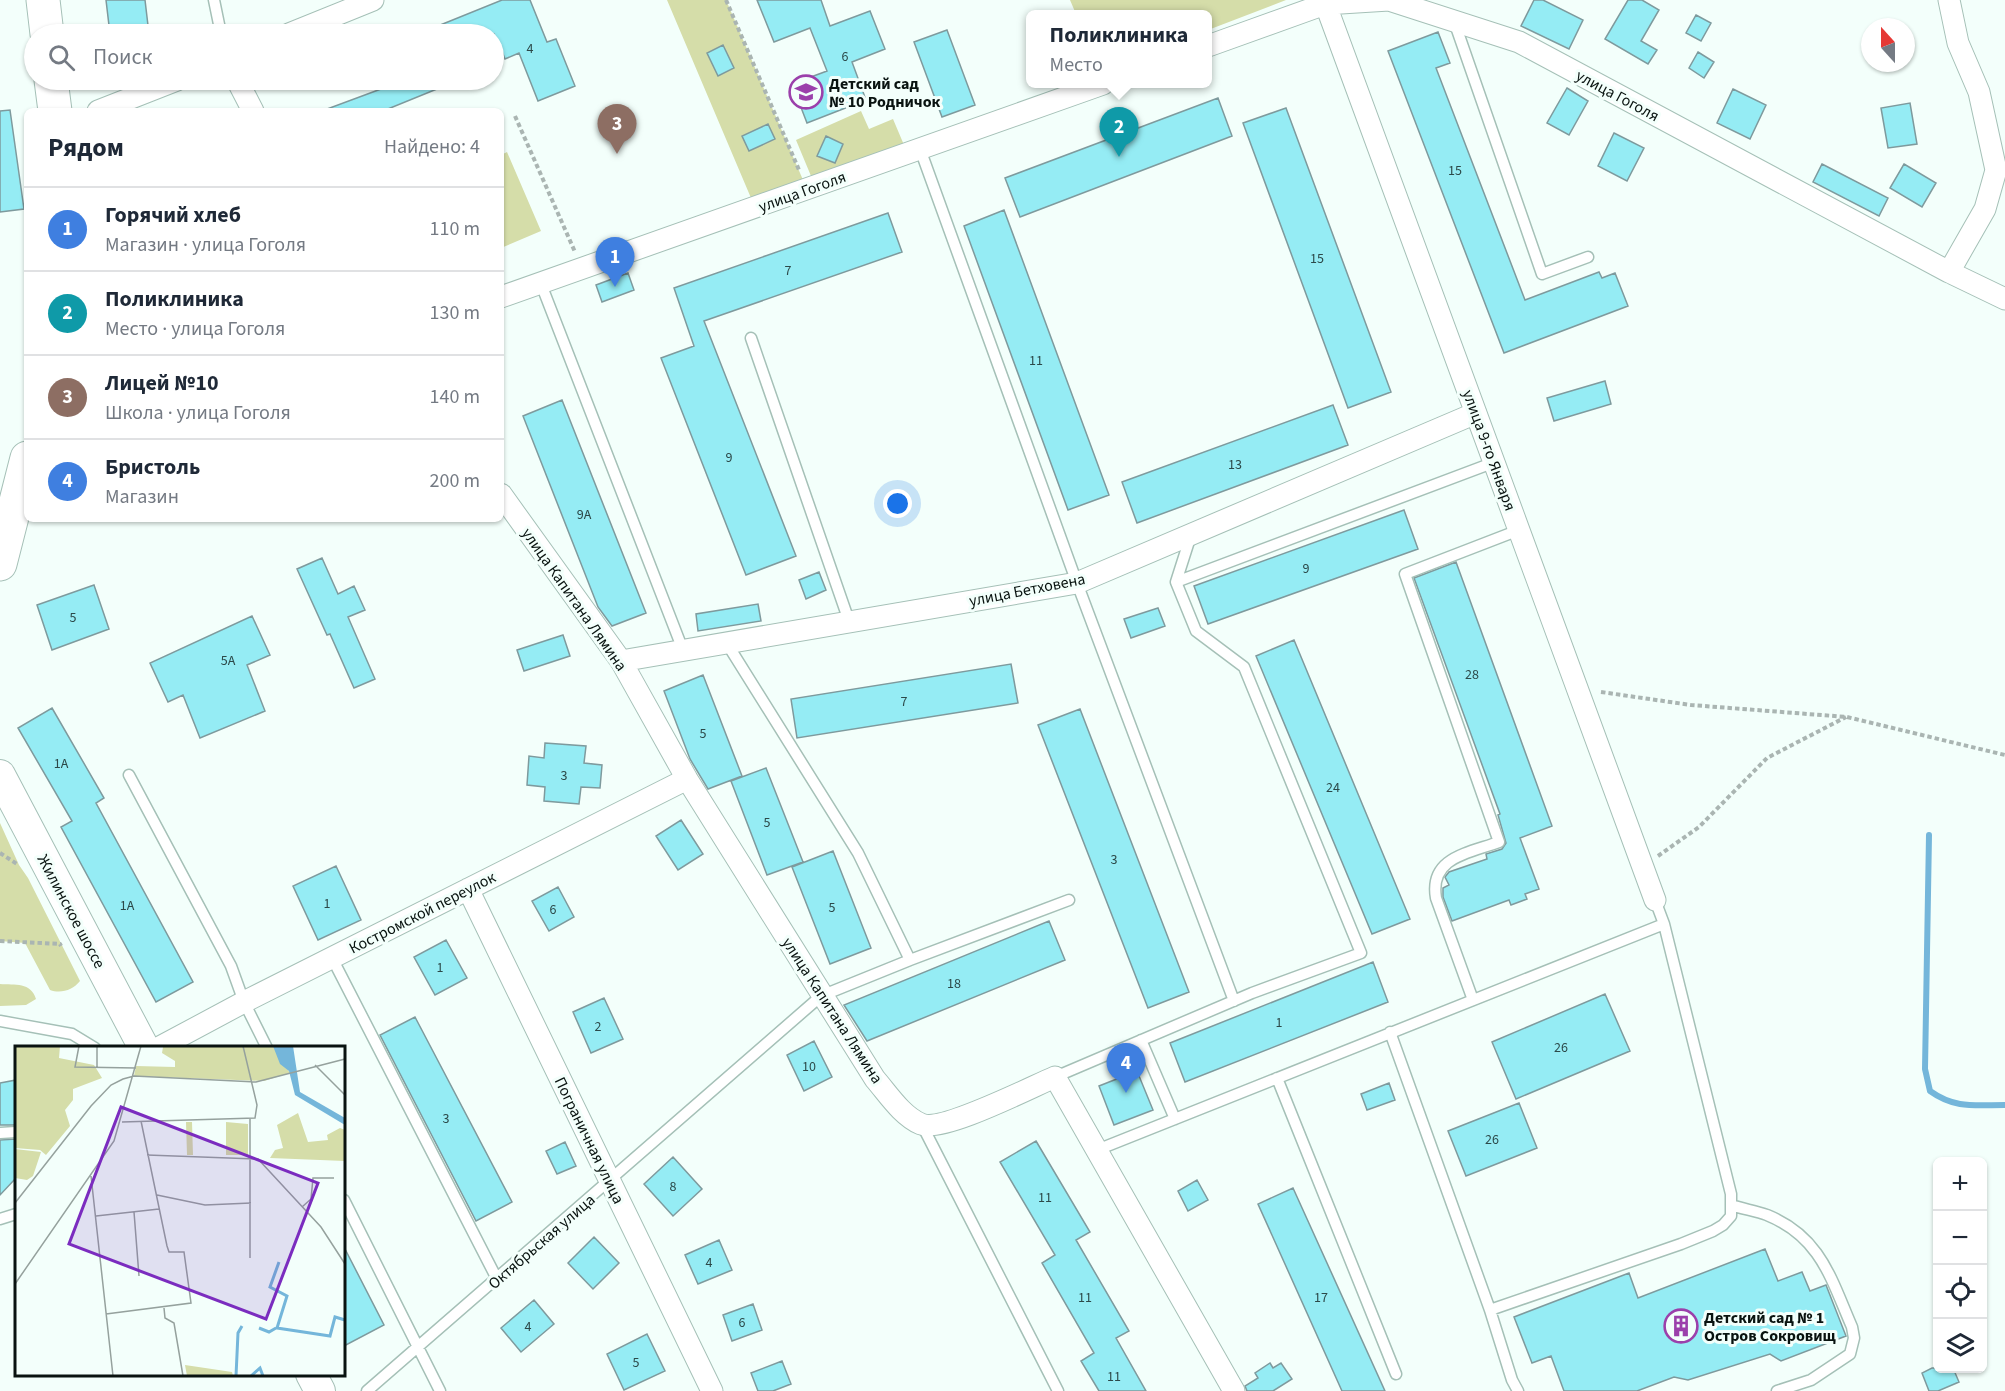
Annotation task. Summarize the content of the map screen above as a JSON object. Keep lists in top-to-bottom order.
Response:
{
  "streets": {
    "street": [
      "улица Гоголя",
      "улица 9-го Января",
      "улица Бетховена",
      "улица Капитана Лямина",
      "Жилинское шоссе",
      "Костромской переулок",
      "Пограничная улица"
    ],
    "lane": ["Октябрьская улица"]
  },
  "crossings": [
    ["улица Гоголя", "улица 9-го Января"],
    ["улица 9-го Января", "улица Бетховена"],
    ["улица Бетховена", "улица Капитана Лямина"],
    ["улица Капитана Лямина", "Костромской переулок"],
    ["улица Капитана Лямина", "Октябрьская улица"],
    ["Костромской переулок", "Пограничная улица"],
    ["Пограничная улица", "Октябрьская улица"]
  ],
  "places": {
    "school or university": ["Детский сад № 10 Родничок"],
    "building": ["Детский сад № 1 Остров Сокровищ"]
  },
  "house_numbers": [
    "4",
    "6",
    "15",
    "15",
    "7",
    "11",
    "9",
    "13",
    "9А",
    "9",
    "5",
    "5А",
    "28",
    "7",
    "5",
    "1А",
    "3",
    "24",
    "5",
    "3",
    "1",
    "1А",
    "5",
    "6",
    "1",
    "18",
    "1",
    "2",
    "26",
    "10",
    "3",
    "26",
    "8",
    "11",
    "4",
    "11",
    "17",
    "6",
    "4",
    "5",
    "11"
  ],
  "north": "top",
  "page": {
    "popup": ["Поликлиника", "Место"],
    "search": "Поиск",
    "pins": [
      "3",
      "2",
      "1",
      "4"
    ],
    "heading": ["Рядом", "Найдено: 4"],
    "list": [
      {
        "mark": "1",
        "name": "Горячий хлеб",
        "note": "Магазин · улица Гоголя",
        "value": "110 m"
      },
      {
        "mark": "2",
        "name": "Поликлиника",
        "note": "Место · улица Гоголя",
        "value": "130 m"
      },
      {
        "mark": "3",
        "name": "Лицей №10",
        "note": "Школа · улица Гоголя",
        "value": "140 m"
      },
      {
        "mark": "4",
        "name": "Бристоль",
        "note": "Магазин",
        "value": "200 m"
      }
    ],
    "map_buttons": ["+", "−"]
  }
}
